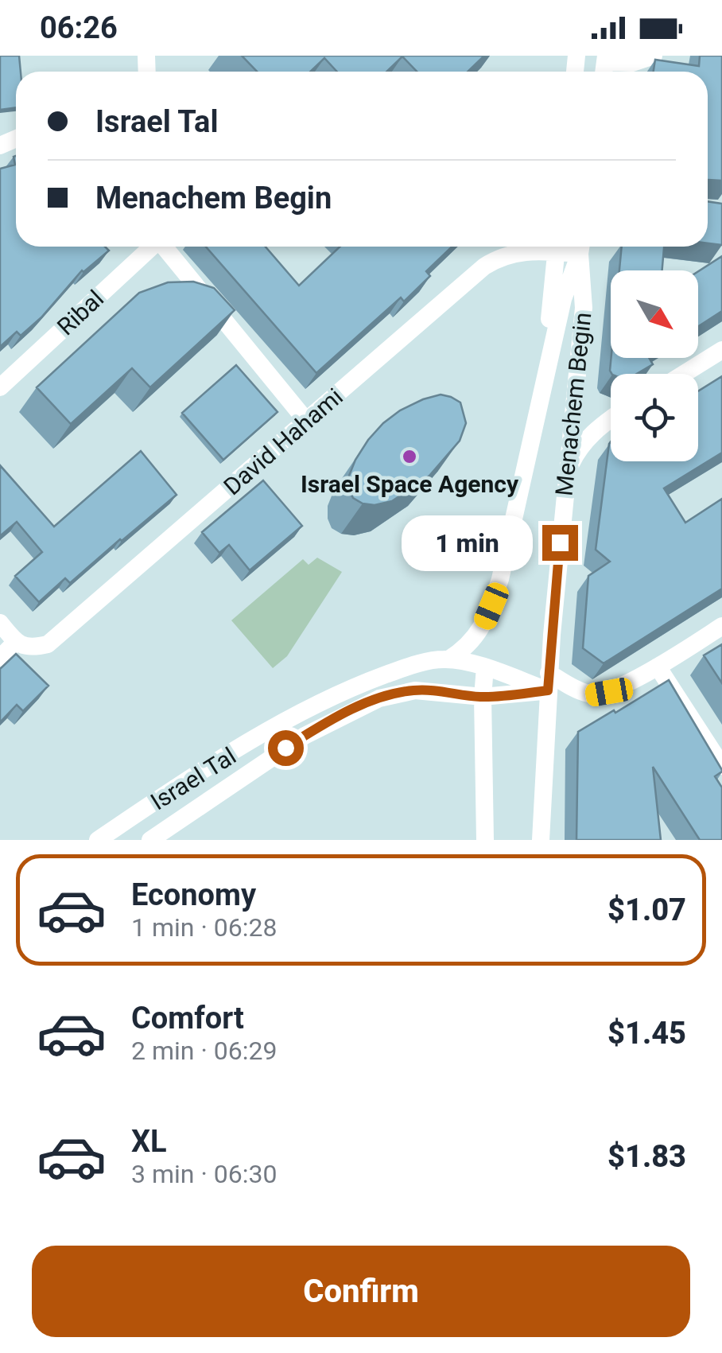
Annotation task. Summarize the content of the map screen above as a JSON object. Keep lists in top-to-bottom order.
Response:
{
  "streets": {
    "street": [
      "Ribal",
      "Menachem Begin",
      "David Hahami",
      "Israel Tal"
    ]
  },
  "crossings": [
    ["Menachem Begin", "Israel Tal"]
  ],
  "places": ["Israel Space Agency"],
  "north": "bottom right",
  "page": {
    "status": "06:26",
    "banner": ["Israel Tal", "Menachem Begin"],
    "bubble": "1 min",
    "list": [
      {
        "name": "Economy",
        "note": "1 min · 06:28",
        "value": "$1.07"
      },
      {
        "name": "Comfort",
        "note": "2 min · 06:29",
        "value": "$1.45"
      },
      {
        "name": "XL",
        "note": "3 min · 06:30",
        "value": "$1.83"
      }
    ],
    "buttons": "Confirm"
  }
}
